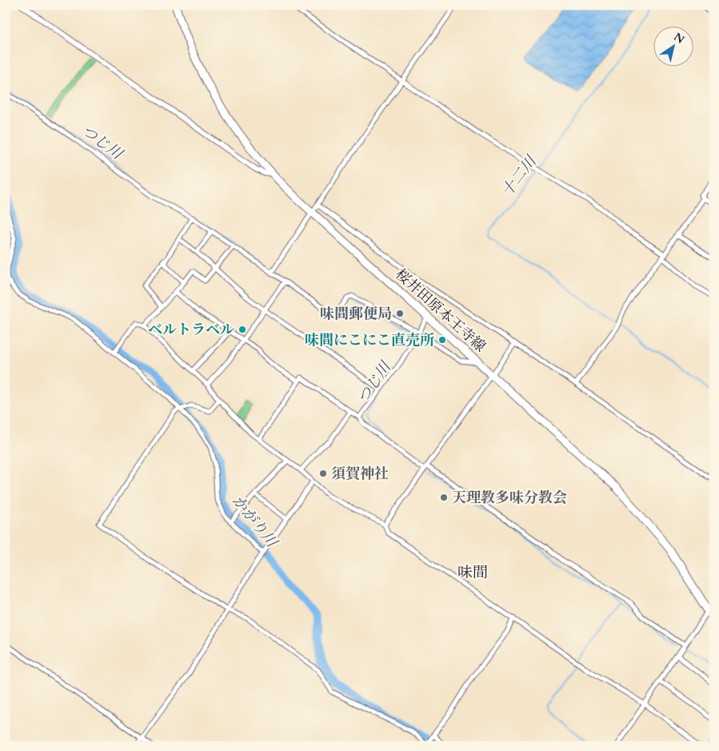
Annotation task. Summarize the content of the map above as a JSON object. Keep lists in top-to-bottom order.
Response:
{
  "streets": {
    "main road": ["桜井田原本王寺線"]
  },
  "districts": ["味間"],
  "water": ["つじ川", "十二川", "かがり川"],
  "places": [
    "味間郵便局",
    "ベルトラベル",
    "味間にこにこ直売所",
    "須賀神社",
    "天理教多味分教会"
  ],
  "north": "top right"
}
